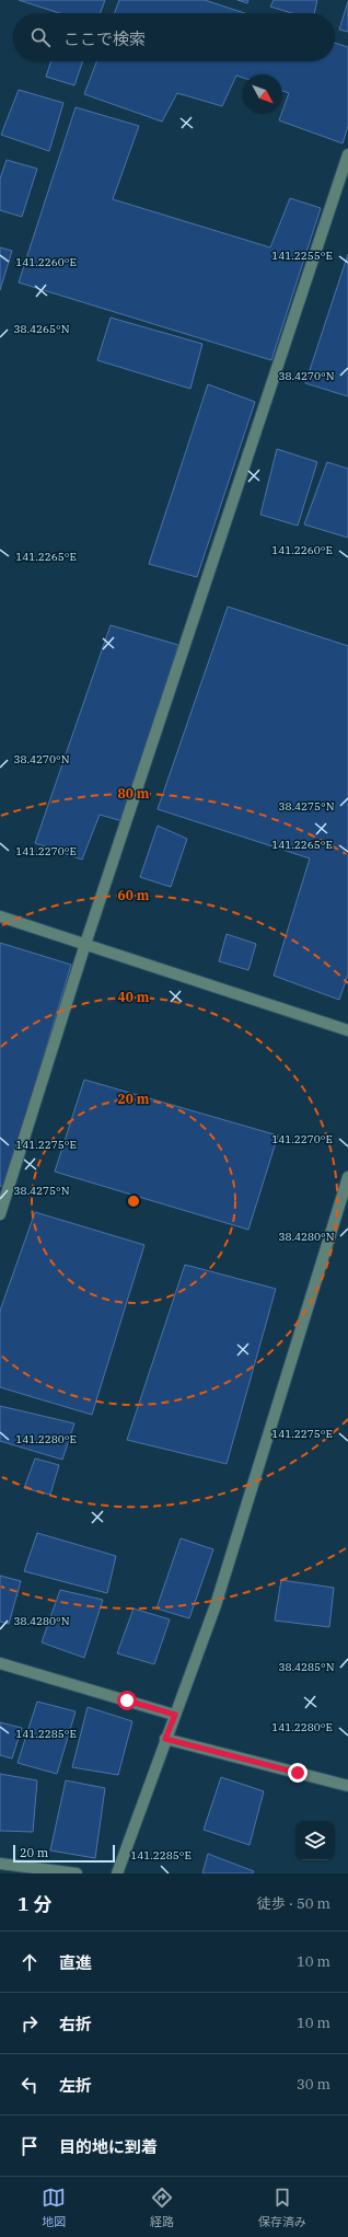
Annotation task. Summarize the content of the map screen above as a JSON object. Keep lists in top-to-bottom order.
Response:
{
  "scale_bar": "20 m",
  "north": "bottom right",
  "page": {
    "search": "ここで検索",
    "scale": "20 m",
    "heading": ["1 分", "徒歩 · 50 m"],
    "list": [
      ["直進", "10 m"],
      ["右折", "10 m"],
      ["左折", "30 m"],
      "目的地に到着"
    ],
    "nav": ["地図", "経路", "保存済み"]
  },
  "coordinates": [
    "141.2255°E",
    "141.2260°E",
    "38.4265°N",
    "38.4270°N",
    "141.2265°E",
    "38.4275°N",
    "141.2270°E",
    "141.2275°E",
    "38.4280°N",
    "141.2280°E",
    "38.4285°N",
    "141.2285°E"
  ],
  "rings": [
    "80 m",
    "60 m",
    "40 m",
    "20 m"
  ]
}
